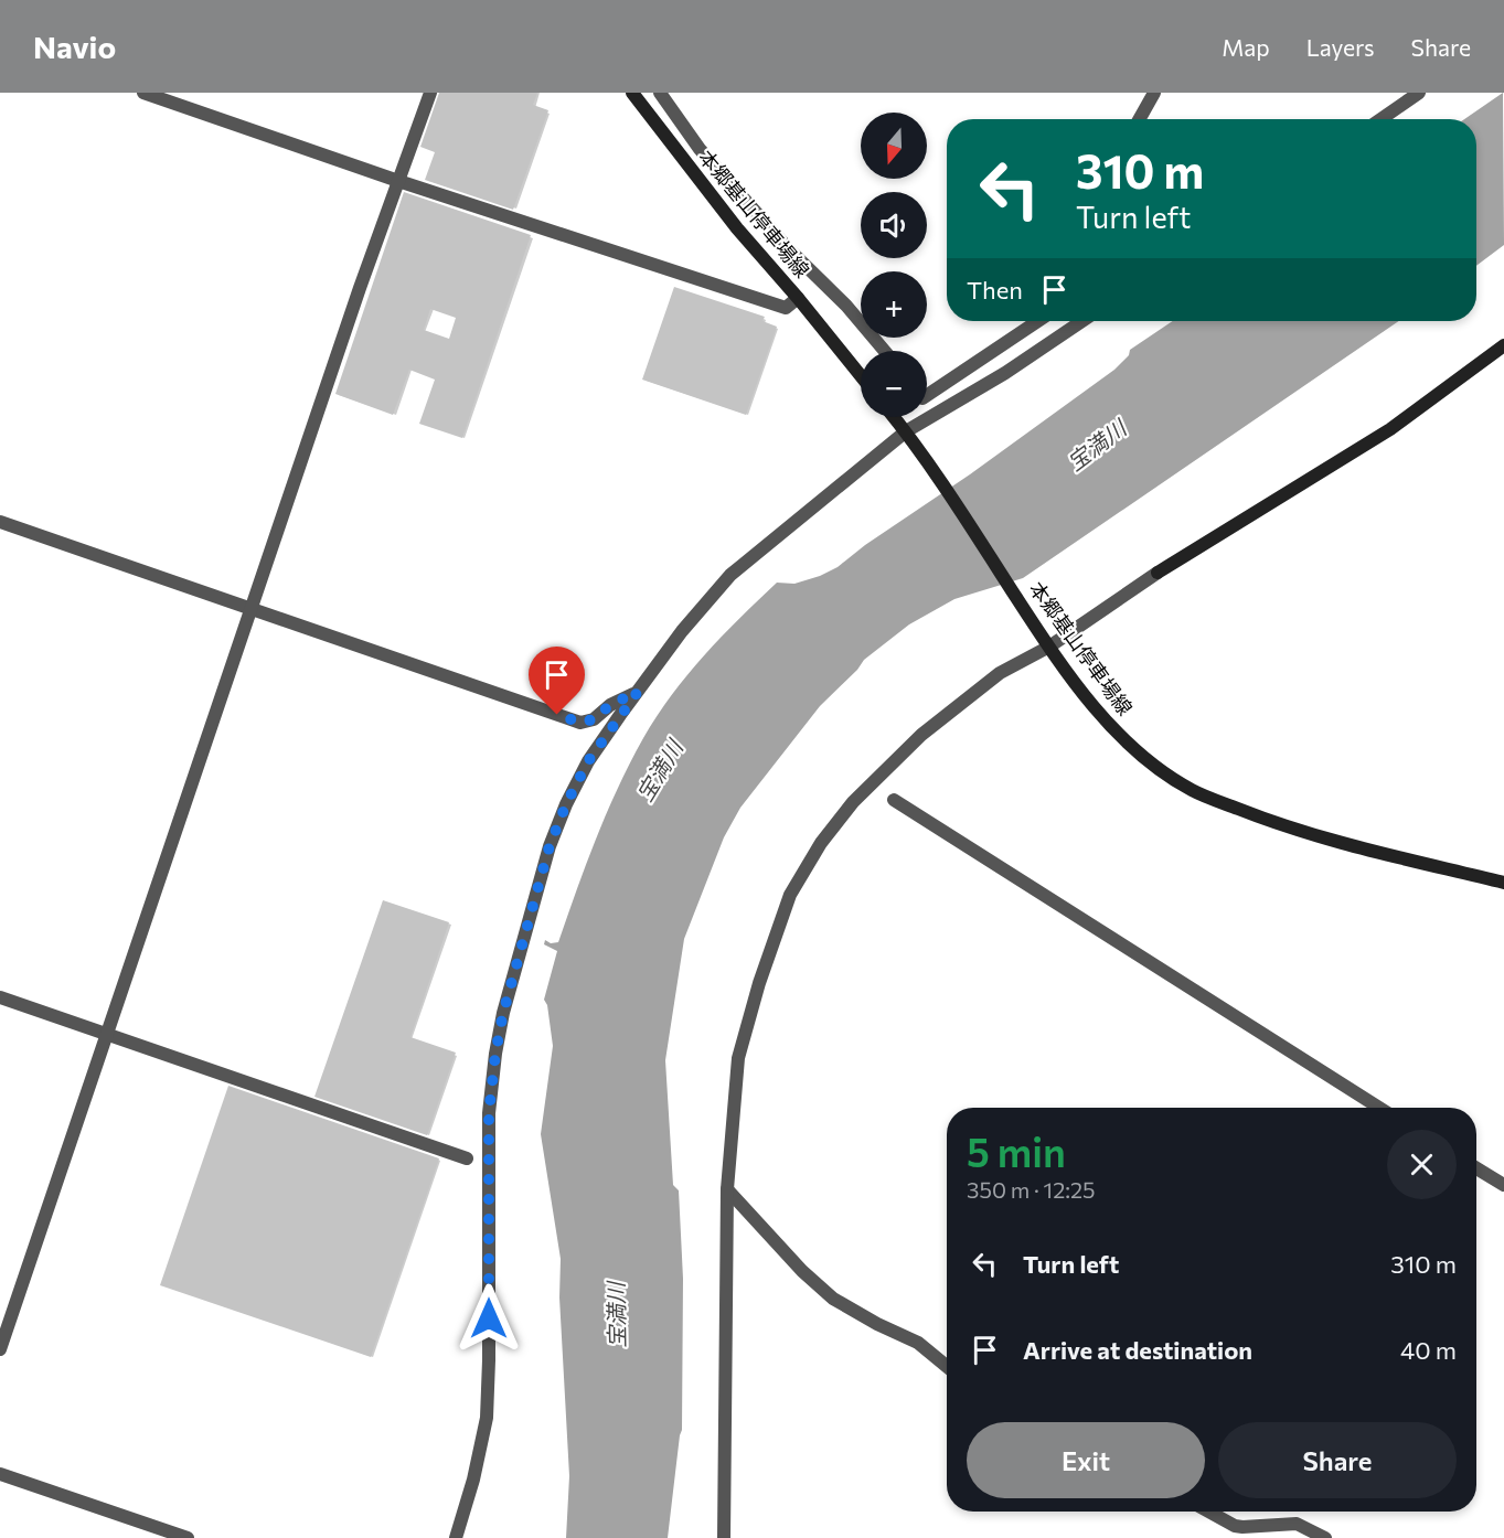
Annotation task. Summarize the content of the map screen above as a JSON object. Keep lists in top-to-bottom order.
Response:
{
  "streets": {
    "main road": ["本郷基山停車場線"]
  },
  "water": ["宝満川"],
  "north": "bottom",
  "page": {
    "header": "Navio",
    "nav": ["Map", "Layers", "Share"],
    "map_buttons": ["+", "−"],
    "turn": ["310 m", "Turn left"],
    "then": "Then",
    "heading": ["5 min", "350 m · 12:25"],
    "list": [
      {
        "name": "Turn left",
        "value": "310 m"
      },
      {
        "name": "Arrive at destination",
        "value": "40 m"
      }
    ],
    "buttons": ["Exit", "Share"]
  }
}
